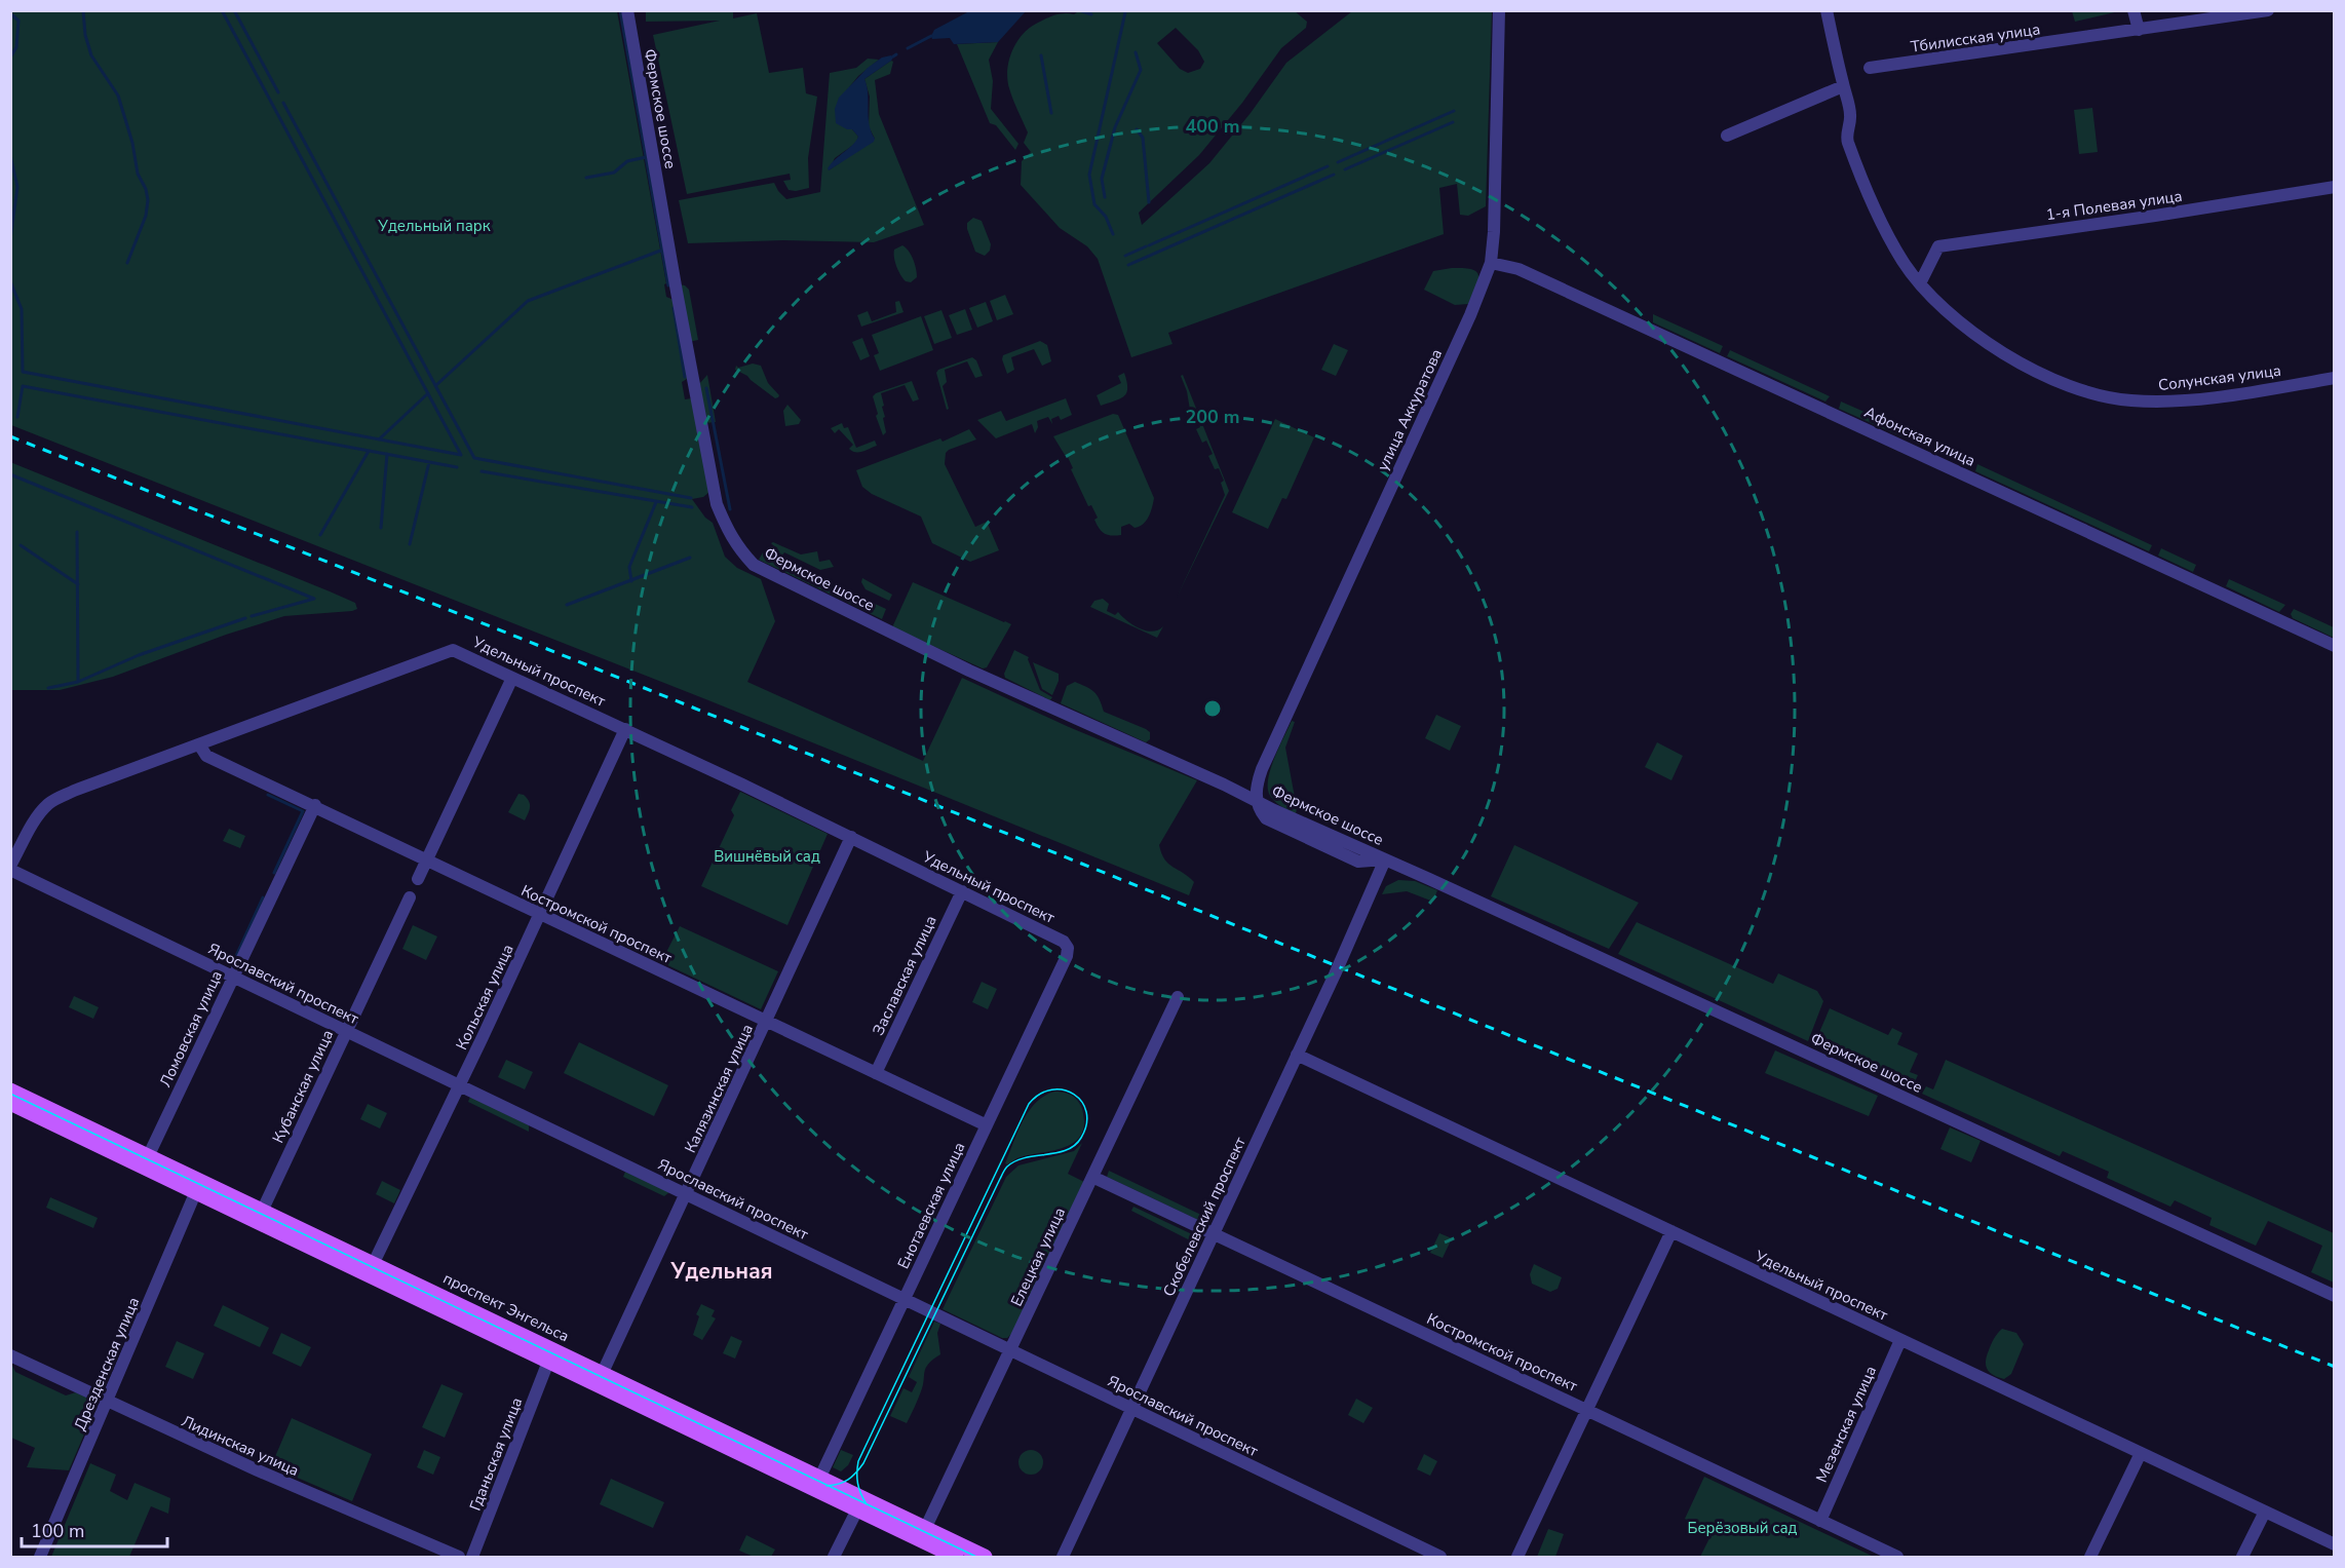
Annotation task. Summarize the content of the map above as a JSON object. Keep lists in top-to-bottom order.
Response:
{
  "streets": {
    "main road": ["проспект Энгельса"],
    "street": [
      "Тбилисская улица",
      "Фермское шоссе",
      "1-я Полевая улица",
      "Солунская улица",
      "улица Аккуратова",
      "Афонская улица",
      "Удельный проспект",
      "Костромской проспект",
      "Заславская улица",
      "Ярославский проспект",
      "Кольская улица",
      "Ломовская улица",
      "Кубанская улица",
      "Калязинская улица",
      "Енотаевская улица",
      "Скобелевский проспект",
      "Елецкая улица",
      "Дрезденская улица",
      "Мезенская улица",
      "Лидинская улица",
      "Гданьская улица"
    ]
  },
  "crossings": [
    ["Фермское шоссе", "улица Аккуратова"],
    ["Фермское шоссе", "Скобелевский проспект"],
    ["1-я Полевая улица", "Солунская улица"],
    ["улица Аккуратова", "Афонская улица"],
    ["Удельный проспект", "Костромской проспект"],
    ["Удельный проспект", "Заславская улица"],
    ["Удельный проспект", "Ярославский проспект"],
    ["Удельный проспект", "Кольская улица"],
    ["Удельный проспект", "Калязинская улица"],
    ["Удельный проспект", "Енотаевская улица"],
    ["Удельный проспект", "Скобелевский проспект"],
    ["Удельный проспект", "Мезенская улица"],
    ["Костромской проспект", "Заславская улица"],
    ["Костромской проспект", "Кольская улица"],
    ["Костромской проспект", "Ломовская улица"],
    ["Костромской проспект", "Калязинская улица"],
    ["Костромской проспект", "Енотаевская улица"],
    ["Костромской проспект", "Скобелевский проспект"],
    ["Костромской проспект", "Елецкая улица"],
    ["Костромской проспект", "Мезенская улица"],
    ["Ярославский проспект", "Кольская улица"],
    ["Ярославский проспект", "Ломовская улица"],
    ["Ярославский проспект", "Кубанская улица"],
    ["Ярославский проспект", "Калязинская улица"],
    ["Ярославский проспект", "Енотаевская улица"],
    ["Ярославский проспект", "Скобелевский проспект"],
    ["Ярославский проспект", "Елецкая улица"],
    ["Кольская улица", "проспект Энгельса"],
    ["Ломовская улица", "проспект Энгельса"],
    ["Кубанская улица", "проспект Энгельса"],
    ["Калязинская улица", "проспект Энгельса"],
    ["Енотаевская улица", "проспект Энгельса"],
    ["Елецкая улица", "проспект Энгельса"],
    ["проспект Энгельса", "Дрезденская улица"],
    ["проспект Энгельса", "Гданьская улица"],
    ["Дрезденская улица", "Лидинская улица"]
  ],
  "districts": ["Удельная"],
  "parks": ["Удельный парк", "Вишнёвый сад", "Берёзовый сад"],
  "scale_bar": "100 m",
  "rings": ["400 m", "200 m"]
}
